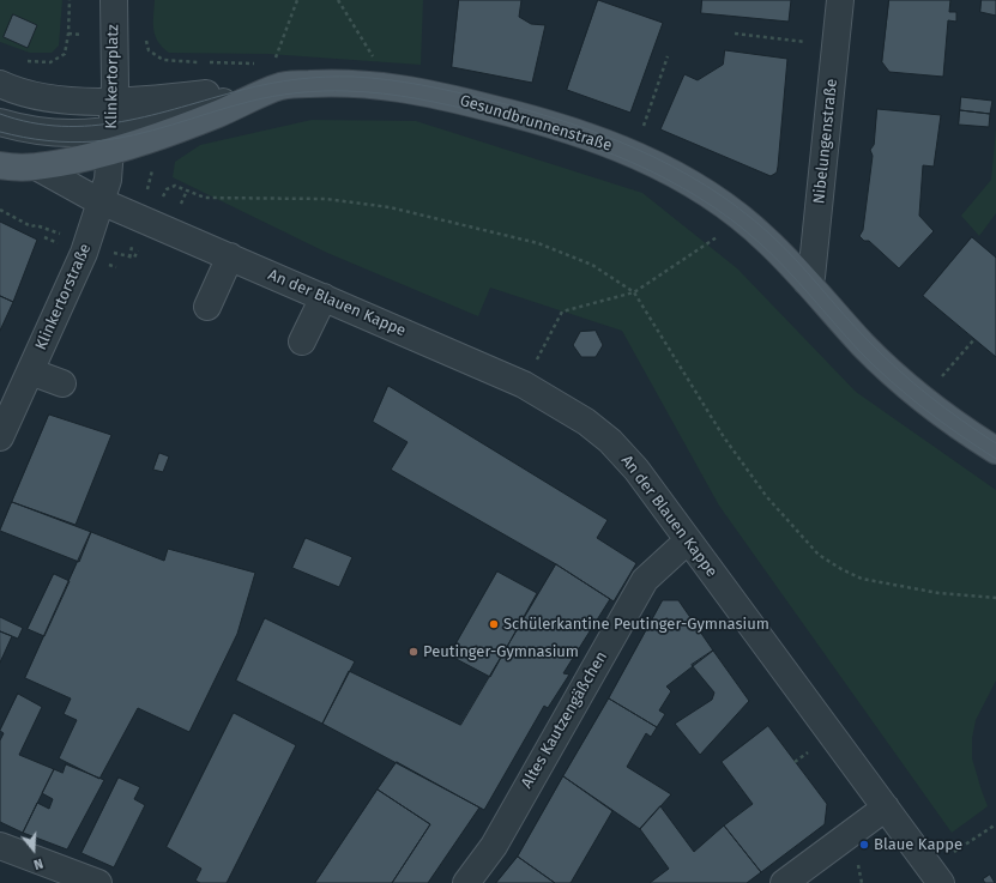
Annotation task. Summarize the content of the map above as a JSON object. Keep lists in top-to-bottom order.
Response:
{
  "streets": {
    "main road": ["Gesundbrunnenstraße"],
    "street": [
      "Klinkertorplatz",
      "Nibelungenstraße",
      "Klinkertorstraße",
      "An der Blauen Kappe",
      "Altes Kautzengäßchen"
    ]
  },
  "crossings": [
    ["Klinkertorplatz", "Gesundbrunnenstraße"],
    ["Klinkertorplatz", "Klinkertorstraße"],
    ["Gesundbrunnenstraße", "Nibelungenstraße"],
    ["Gesundbrunnenstraße", "Klinkertorstraße"],
    ["Gesundbrunnenstraße", "An der Blauen Kappe"],
    ["Klinkertorstraße", "An der Blauen Kappe"],
    ["An der Blauen Kappe", "Altes Kautzengäßchen"]
  ],
  "places": ["Schülerkantine Peutinger-Gymnasium", "Peutinger-Gymnasium", "Blaue Kappe"],
  "north": "bottom"
}
